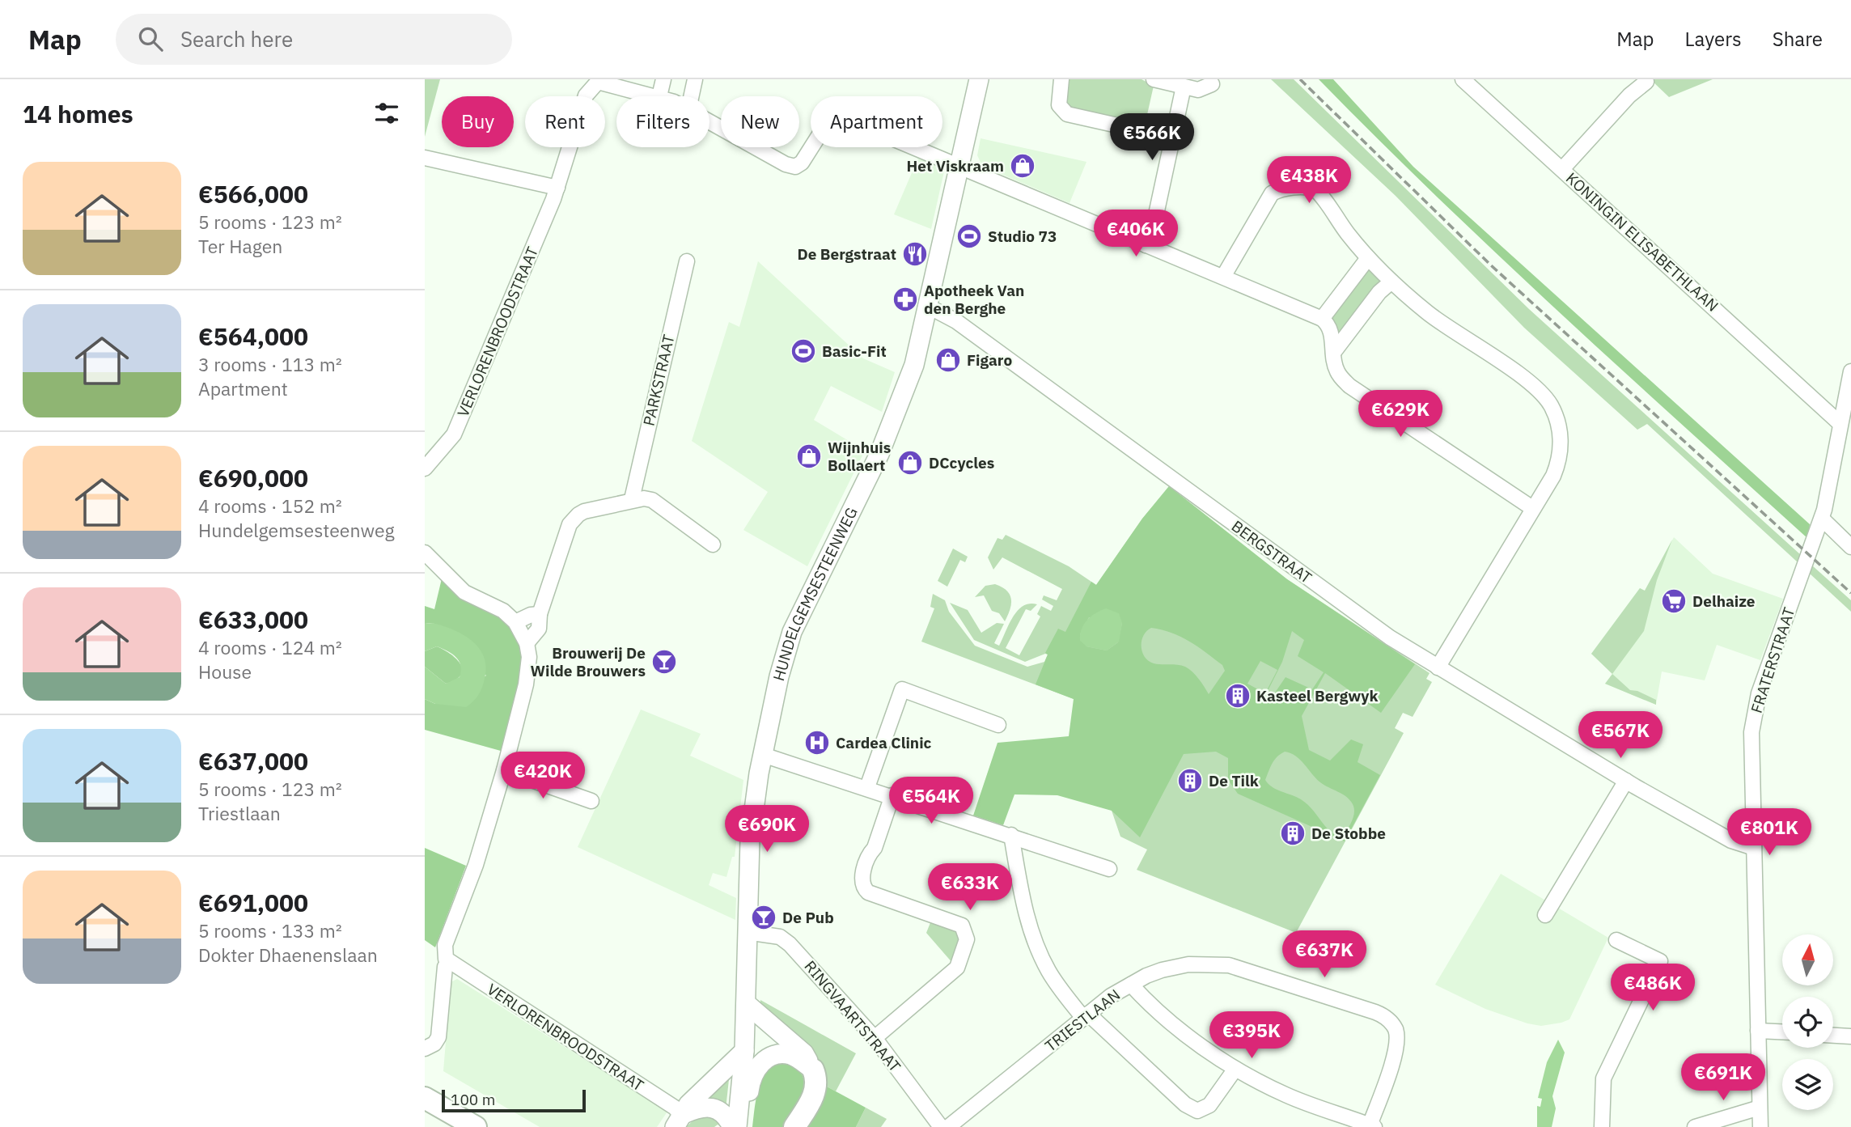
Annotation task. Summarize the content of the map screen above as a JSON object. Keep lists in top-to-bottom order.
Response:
{
  "streets": {
    "main road": ["HUNDELGEMSESTEENWEG"],
    "street": [
      "KONINGIN ELISABETHLAAN",
      "VERLORENBROODSTRAAT",
      "PARKSTRAAT",
      "BERGSTRAAT",
      "FRATERSTRAAT",
      "RINGVAARTSTRAAT",
      "TRIESTLAAN"
    ]
  },
  "crossings": [
    ["KONINGIN ELISABETHLAAN", "FRATERSTRAAT"],
    ["VERLORENBROODSTRAAT", "HUNDELGEMSESTEENWEG"],
    ["BERGSTRAAT", "HUNDELGEMSESTEENWEG"],
    ["BERGSTRAAT", "FRATERSTRAAT"],
    ["HUNDELGEMSESTEENWEG", "RINGVAARTSTRAAT"]
  ],
  "places": {
    "shop": [
      "Het Viskraam",
      "Figaro",
      "Wijnhuis Bollaert",
      "DCcycles"
    ],
    "sports": ["Studio 73", "Basic-Fit"],
    "restaurant": ["De Bergstraat"],
    "pharmacy": ["Apotheek Van den Berghe"],
    "supermarket": ["Delhaize"],
    "bar": ["Brouwerij De Wilde Brouwers", "De Pub"],
    "building": ["Kasteel Bergwyk", "De Tilk", "De Stobbe"],
    "hospital": ["Cardea Clinic"]
  },
  "scale_bar": "100 m",
  "north": "top",
  "page": {
    "header": "Map",
    "search": "Search here",
    "nav": ["Map", "Layers", "Share"],
    "heading": "14 homes",
    "chip": [
      "Buy",
      "Rent",
      "Filters",
      "New",
      "Apartment"
    ],
    "price": [
      "€566K",
      "€438K",
      "€406K",
      "€629K",
      "€567K",
      "€420K",
      "€564K",
      "€690K",
      "€801K",
      "€633K",
      "€637K",
      "€486K",
      "€395K",
      "€691K"
    ],
    "list": [
      {
        "name": "€566,000",
        "note": "5 rooms · 123 m² · Ter Hagen"
      },
      {
        "name": "€564,000",
        "note": "3 rooms · 113 m² · Apartment"
      },
      {
        "name": "€690,000",
        "note": "4 rooms · 152 m² · Hundelgemsesteenweg"
      },
      {
        "name": "€633,000",
        "note": "4 rooms · 124 m² · House"
      },
      {
        "name": "€637,000",
        "note": "5 rooms · 123 m² · Triestlaan"
      },
      {
        "name": "€691,000",
        "note": "5 rooms · 133 m² · Dokter Dhaenenslaan"
      }
    ],
    "scale": "100 m"
  }
}
